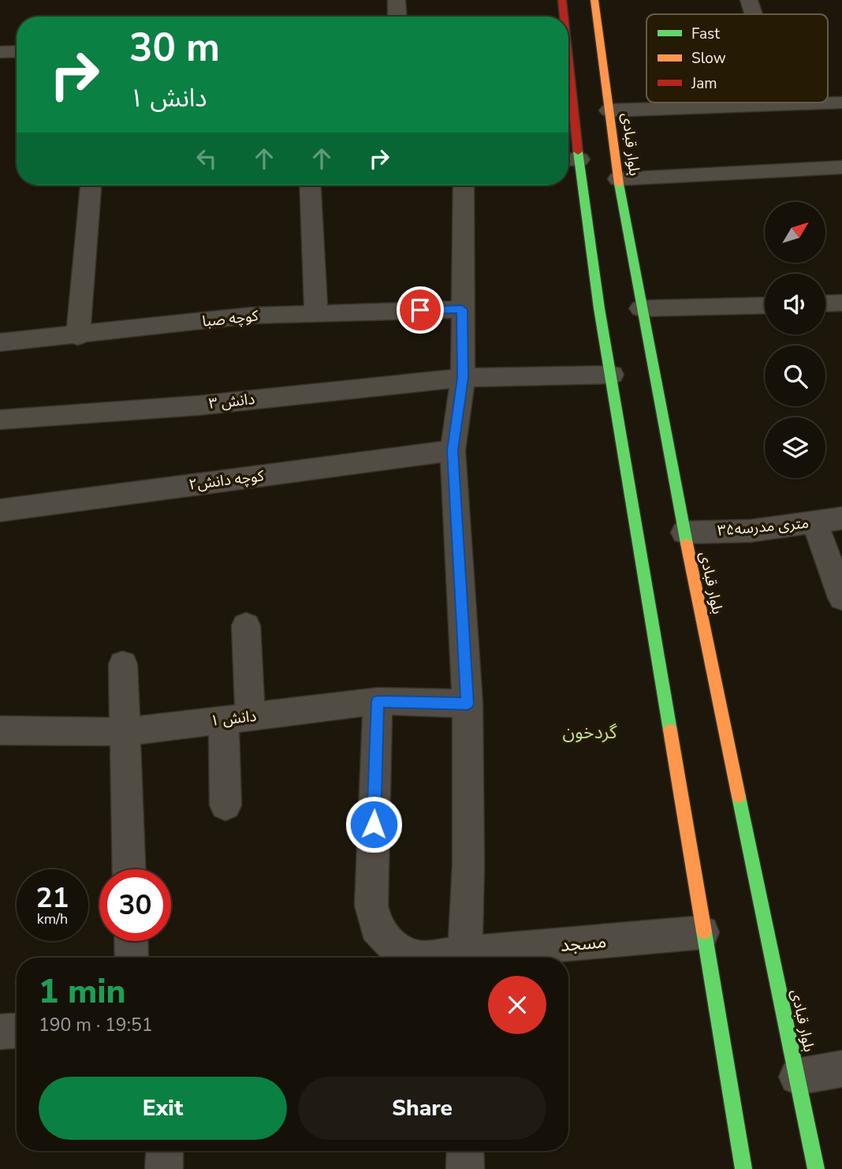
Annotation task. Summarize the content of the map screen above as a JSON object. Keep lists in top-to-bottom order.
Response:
{
  "streets": {
    "street": [
      "بلوار قبادی",
      "کوچه صبا",
      "دانش ۳",
      "کوچه دانش۲",
      "۳۵متری مدرسه",
      "دانش ۱",
      "مسجد"
    ]
  },
  "crossings": [
    ["بلوار قبادی", "۳۵متری مدرسه"],
    ["دانش ۱", "مسجد"]
  ],
  "districts": ["گردخون"],
  "legend": ["Fast", "Slow", "Jam"],
  "north": "top right",
  "page": {
    "turn": ["30 m", "دانش ۱"],
    "speed": "21 km/h",
    "limit": "30",
    "heading": ["1 min", "190 m · 19:51"],
    "buttons": ["Exit", "Share"]
  }
}
